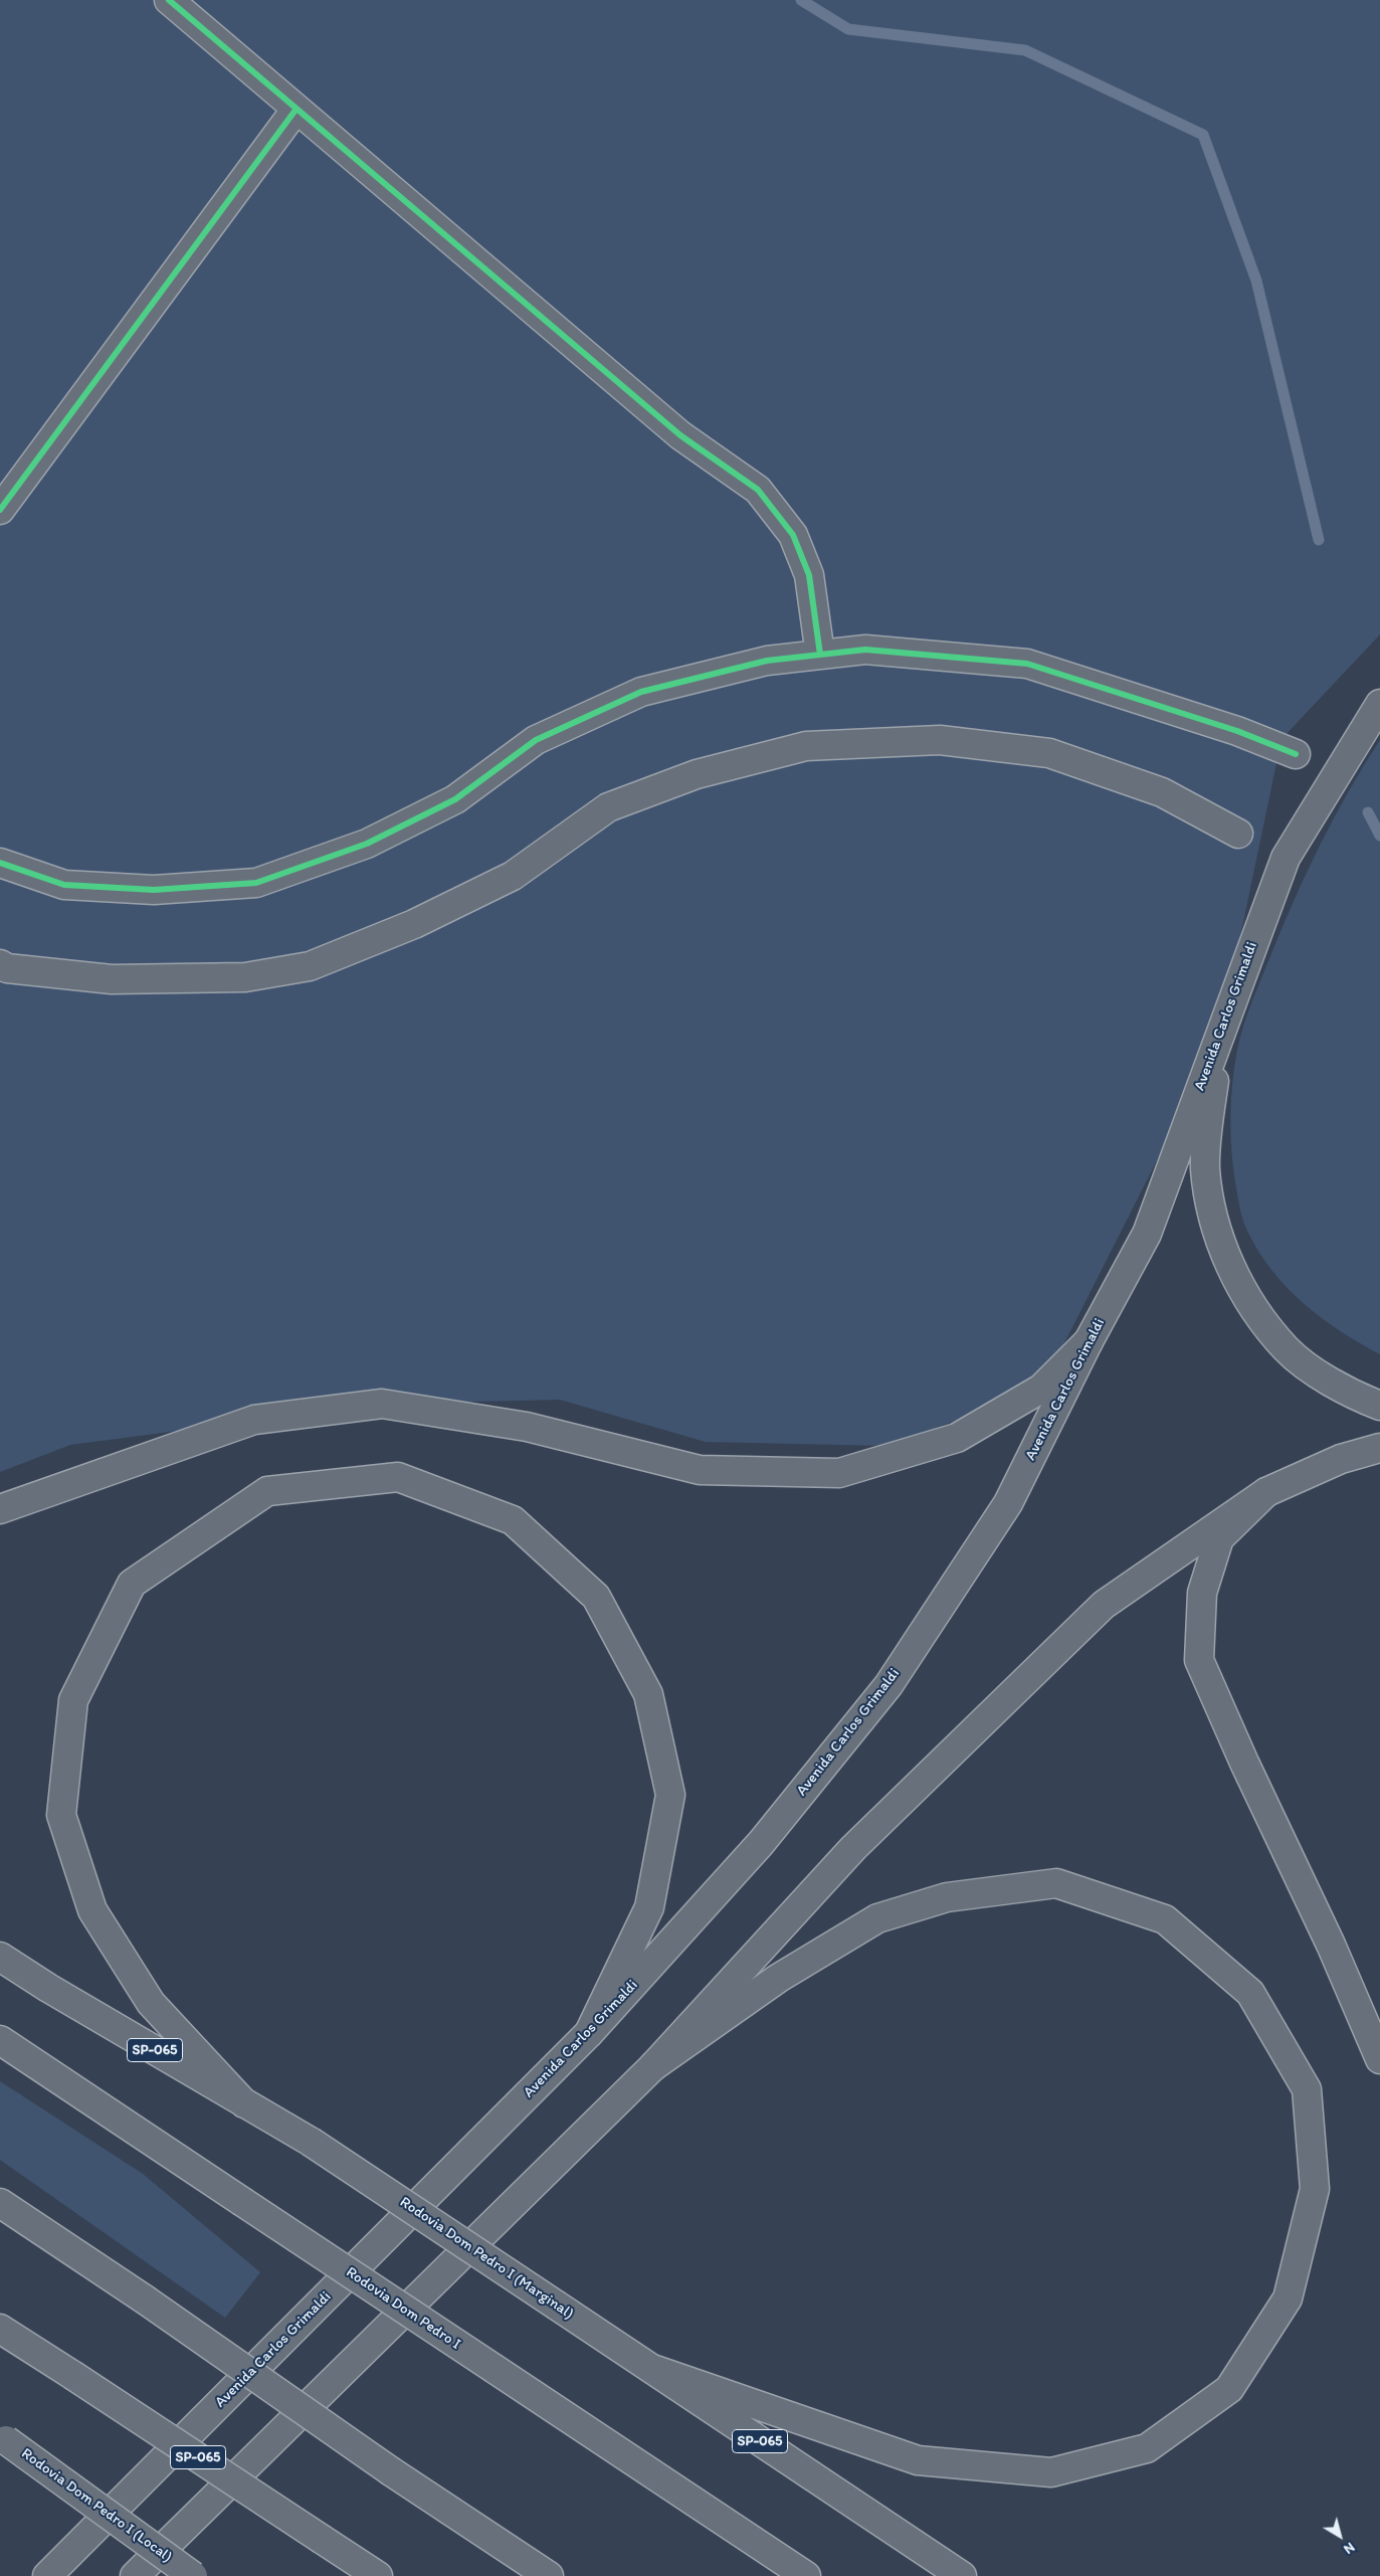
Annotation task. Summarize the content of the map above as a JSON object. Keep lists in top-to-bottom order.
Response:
{
  "streets": {
    "main road": [
      "Avenida Carlos Grimaldi",
      "SP-065",
      "Rodovia Dom Pedro I (Marginal)",
      "Rodovia Dom Pedro I",
      "Rodovia Dom Pedro I (Local)"
    ]
  },
  "north": "bottom right"
}
